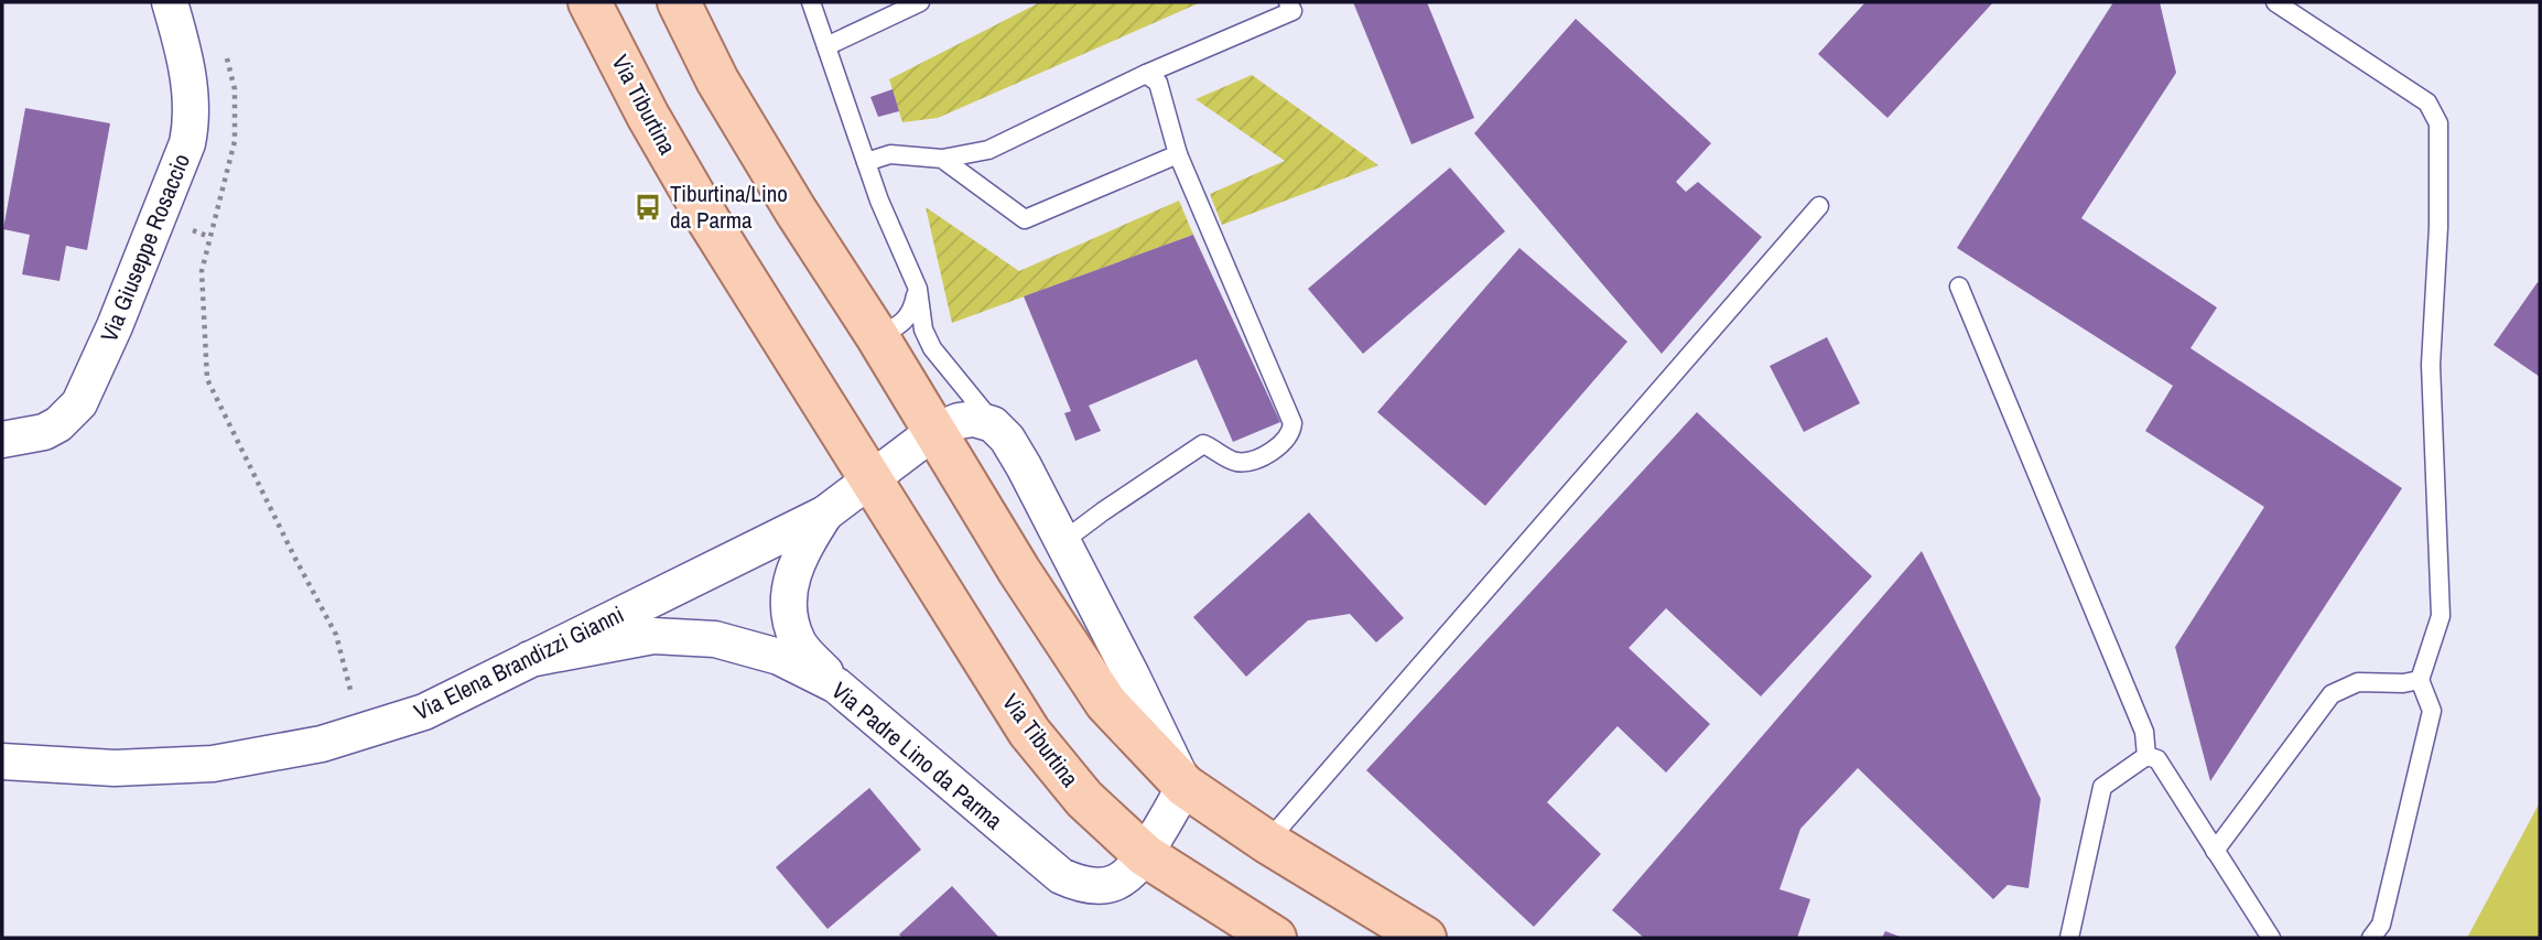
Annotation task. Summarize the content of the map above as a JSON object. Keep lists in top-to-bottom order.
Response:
{
  "streets": {
    "main road": ["Via Tiburtina"],
    "street": ["Via Giuseppe Rosaccio", "Via Elena Brandizzi Gianni", "Via Padre Lino da Parma"]
  },
  "crossings": [
    ["Via Tiburtina", "Via Elena Brandizzi Gianni"],
    ["Via Tiburtina", "Via Padre Lino da Parma"],
    ["Via Elena Brandizzi Gianni", "Via Padre Lino da Parma"]
  ],
  "places": {
    "bus stop": ["Tiburtina/Lino da Parma"]
  }
}
